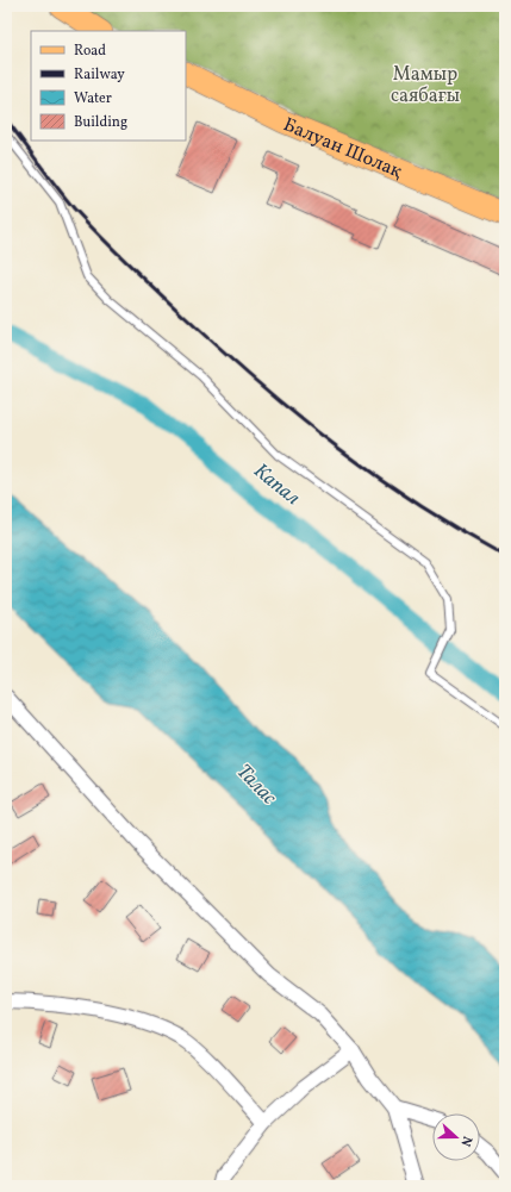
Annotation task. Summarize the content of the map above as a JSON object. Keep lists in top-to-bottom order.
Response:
{
  "streets": {
    "main road": ["Балуан Шолақ"]
  },
  "water": ["Капал", "Талас"],
  "parks": ["Мамыр саябағы"],
  "legend": [
    "Road",
    "Railway",
    "Water",
    "Building"
  ],
  "north": "right"
}
